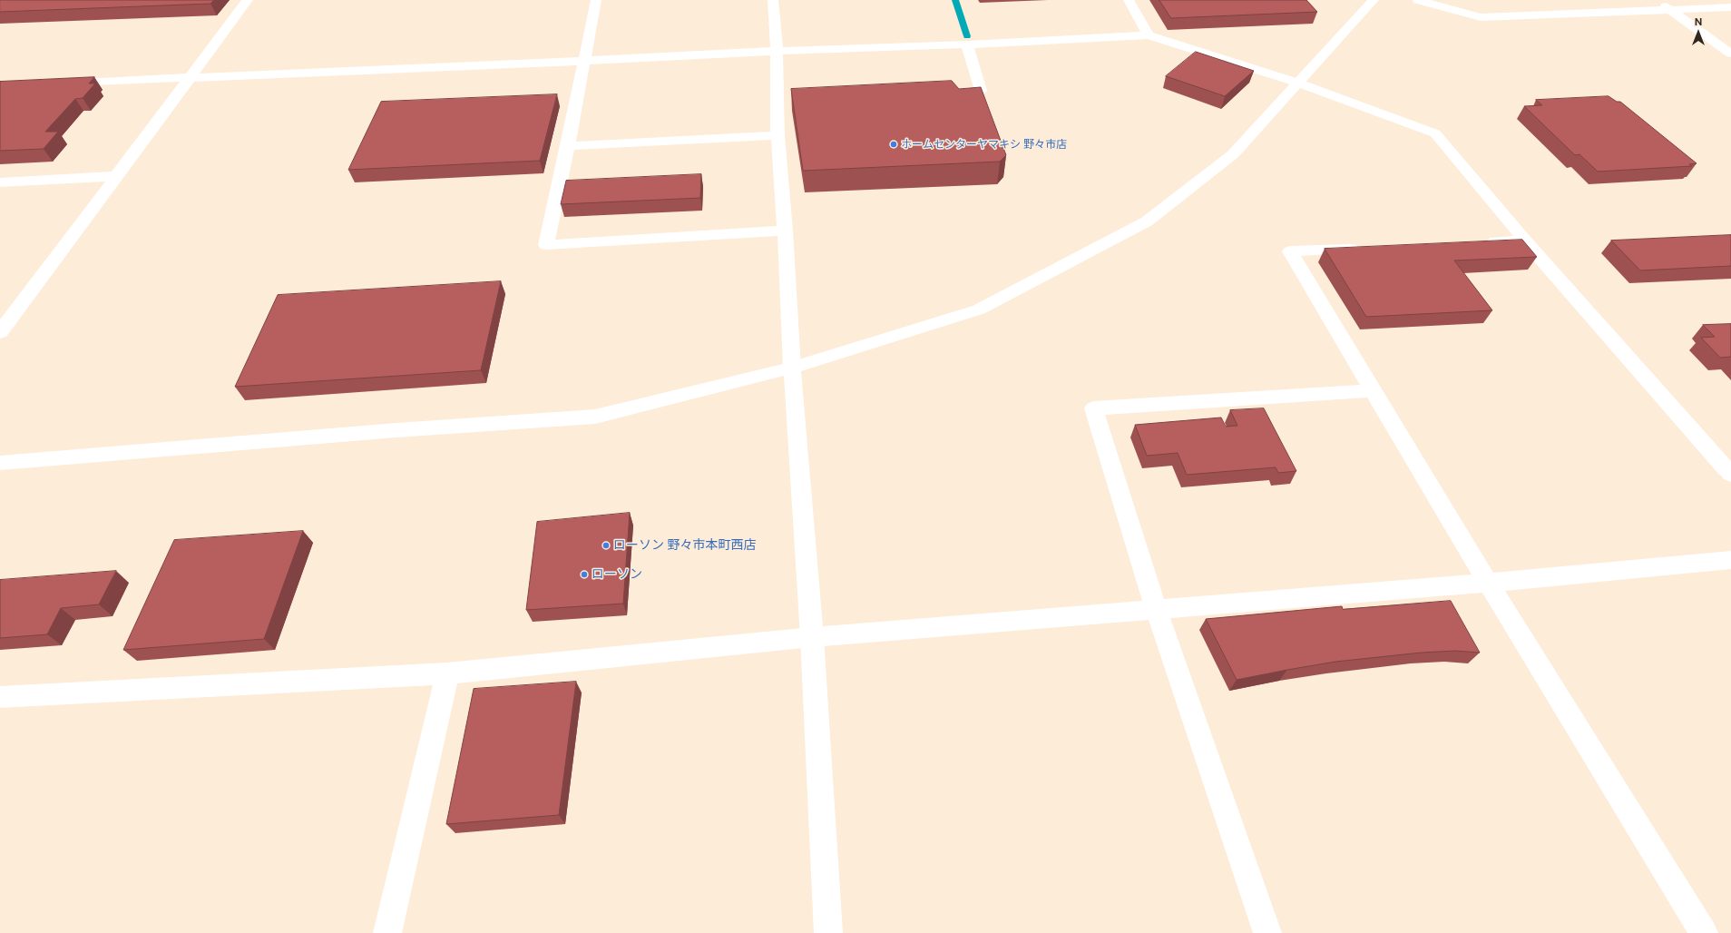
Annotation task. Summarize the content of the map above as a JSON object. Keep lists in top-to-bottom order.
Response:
{
  "places": ["ホームセンターヤマキシ 野々市店", "ローソン 野々市本町西店", "ローソン"],
  "north": "top"
}
